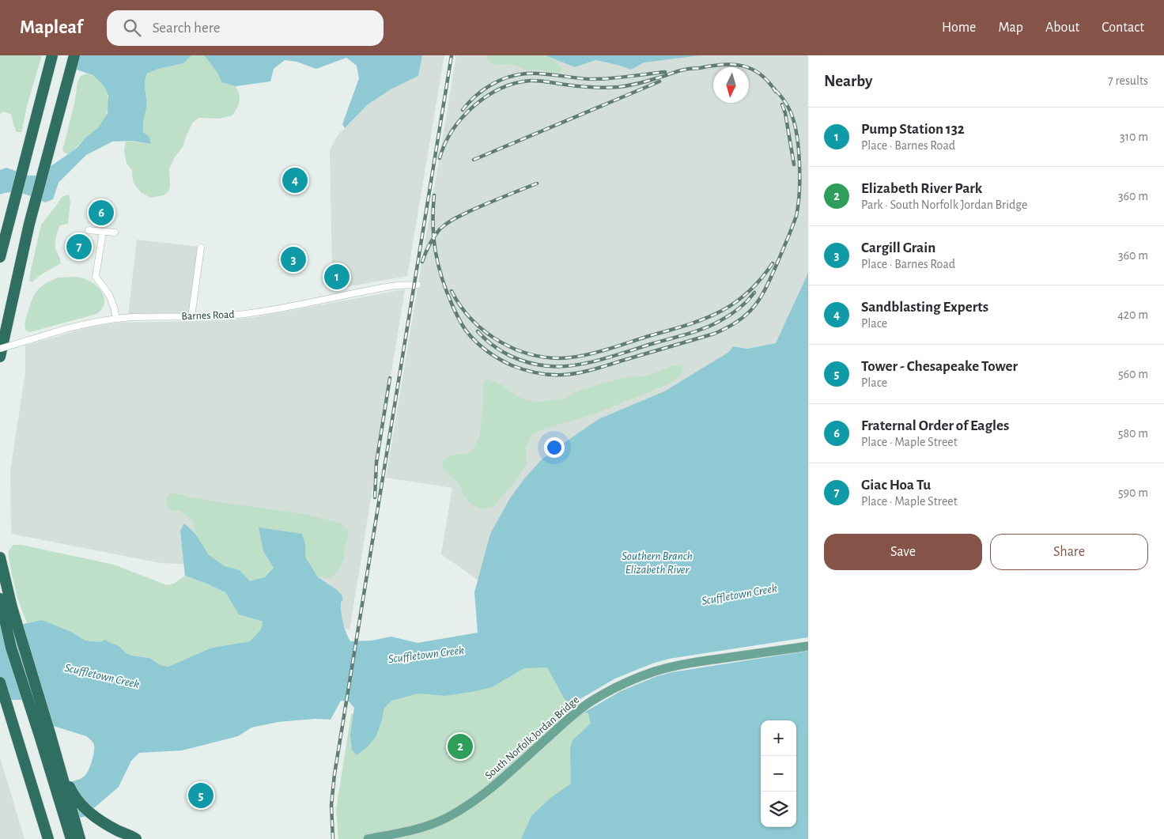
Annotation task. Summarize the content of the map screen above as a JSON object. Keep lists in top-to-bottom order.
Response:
{
  "streets": {
    "main road": ["South Norfolk Jordan Bridge"],
    "street": ["Barnes Road"]
  },
  "water": ["Southern Branch Elizabeth River", "Scuffletown Creek"],
  "north": "bottom",
  "page": {
    "header": "Mapleaf",
    "search": "Search here",
    "nav": [
      "Home",
      "Map",
      "About",
      "Contact"
    ],
    "heading": ["Nearby", "7 results"],
    "list": [
      {
        "mark": "1",
        "name": "Pump Station 132",
        "note": "Place · Barnes Road",
        "value": "310 m"
      },
      {
        "mark": "2",
        "name": "Elizabeth River Park",
        "note": "Park · South Norfolk Jordan Bridge",
        "value": "360 m"
      },
      {
        "mark": "3",
        "name": "Cargill Grain",
        "note": "Place · Barnes Road",
        "value": "360 m"
      },
      {
        "mark": "4",
        "name": "Sandblasting Experts",
        "note": "Place",
        "value": "420 m"
      },
      {
        "mark": "5",
        "name": "Tower - Chesapeake Tower",
        "note": "Place",
        "value": "560 m"
      },
      {
        "mark": "6",
        "name": "Fraternal Order of Eagles",
        "note": "Place · Maple Street",
        "value": "580 m"
      },
      {
        "mark": "7",
        "name": "Giac Hoa Tu",
        "note": "Place · Maple Street",
        "value": "590 m"
      }
    ],
    "pins": [
      "4",
      "6",
      "7",
      "3",
      "1",
      "2",
      "5"
    ],
    "buttons": ["Save", "Share"],
    "map_buttons": ["+", "−"]
  }
}
